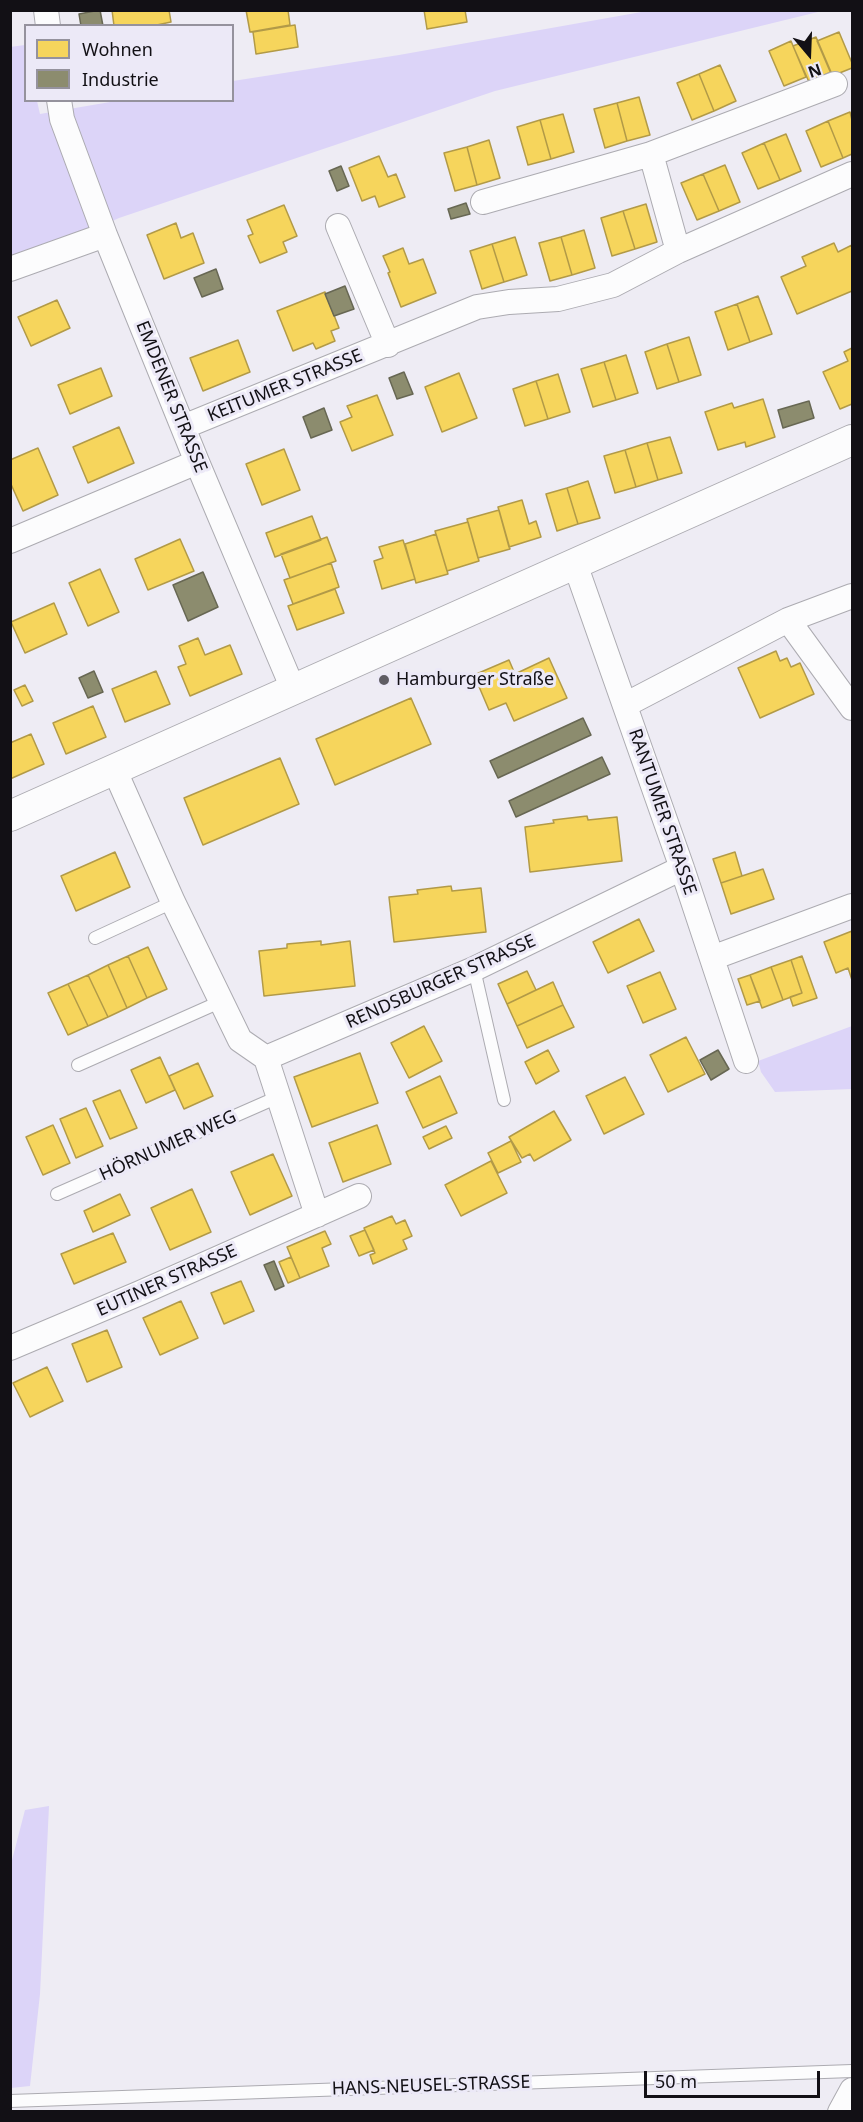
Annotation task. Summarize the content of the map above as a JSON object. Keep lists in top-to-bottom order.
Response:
{
  "streets": {
    "street": [
      "KEITUMER STRASSE",
      "EMDENER STRASSE",
      "RANTUMER STRASSE",
      "RENDSBURGER STRASSE",
      "EUTINER STRASSE"
    ],
    "lane": ["HÖRNUMER WEG", "HANS-NEUSEL-STRASSE"]
  },
  "crossings": [
    ["KEITUMER STRASSE", "EMDENER STRASSE"],
    ["RANTUMER STRASSE", "RENDSBURGER STRASSE"]
  ],
  "places": ["Hamburger Straße"],
  "legend": ["Wohnen", "Industrie"],
  "scale_bar": "50 m",
  "north": "bottom"
}
